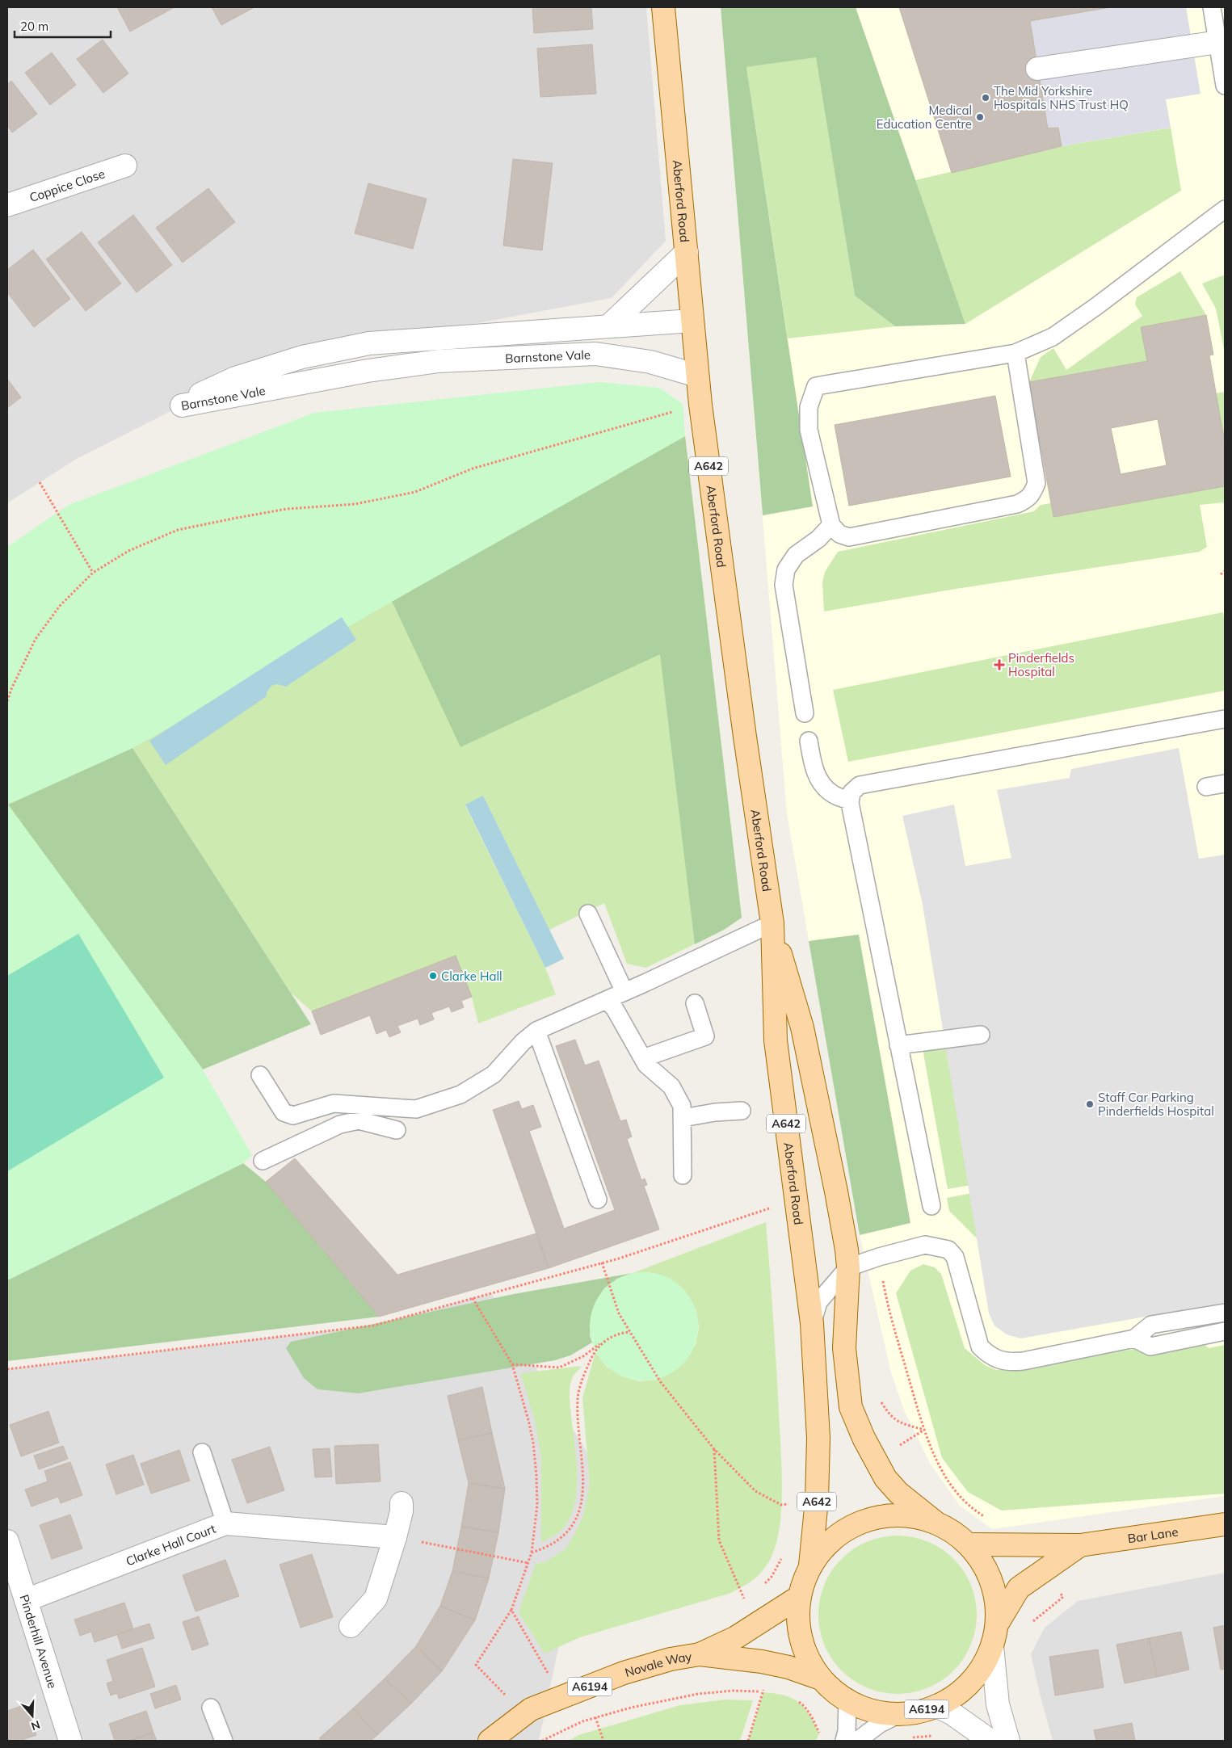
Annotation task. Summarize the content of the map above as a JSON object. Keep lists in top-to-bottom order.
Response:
{
  "streets": {
    "main road": [
      "Aberford Road",
      "A642",
      "Bar Lane",
      "Novale Way",
      "A6194"
    ],
    "street": [
      "Coppice Close",
      "Barnstone Vale",
      "Clarke Hall Court",
      "Pinderhill Avenue"
    ]
  },
  "crossings": [
    ["Aberford Road", "Barnstone Vale"],
    ["Aberford Road", "A6194"],
    ["Bar Lane", "A6194"],
    ["Clarke Hall Court", "Pinderhill Avenue"],
    ["Novale Way", "A6194"]
  ],
  "places": {
    "other": [
      "The Mid Yorkshire Hospitals NHS Trust HQ",
      "Medical Education Centre",
      "Clarke Hall",
      "Staff Car Parking Pinderfields Hospital"
    ],
    "health": ["Pinderfields Hospital"]
  },
  "scale_bar": "20 m",
  "north": "bottom"
}
